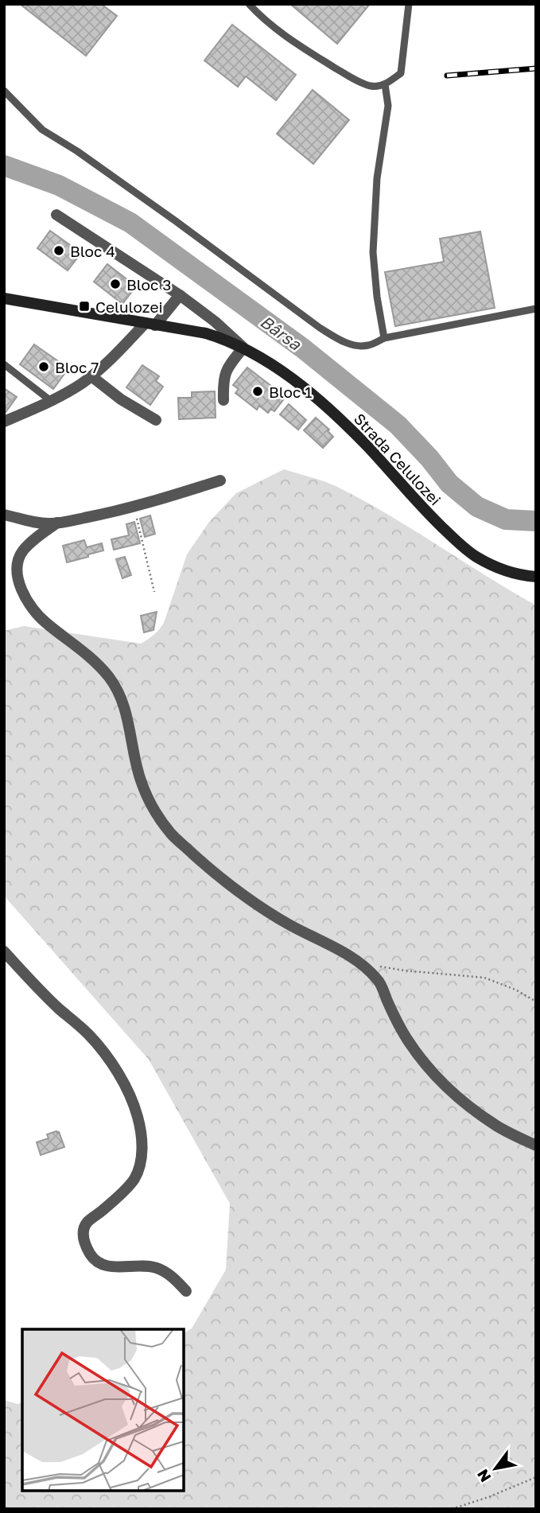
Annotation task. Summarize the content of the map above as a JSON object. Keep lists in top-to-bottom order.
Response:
{
  "streets": {
    "street": ["Strada Celulozei"]
  },
  "water": ["Bârsa"],
  "places": {
    "other": [
      "Bloc 4",
      "Bloc 3",
      "Bloc 7",
      "Bloc 1"
    ],
    "transit": ["Celulozei"]
  },
  "north": "bottom left"
}
